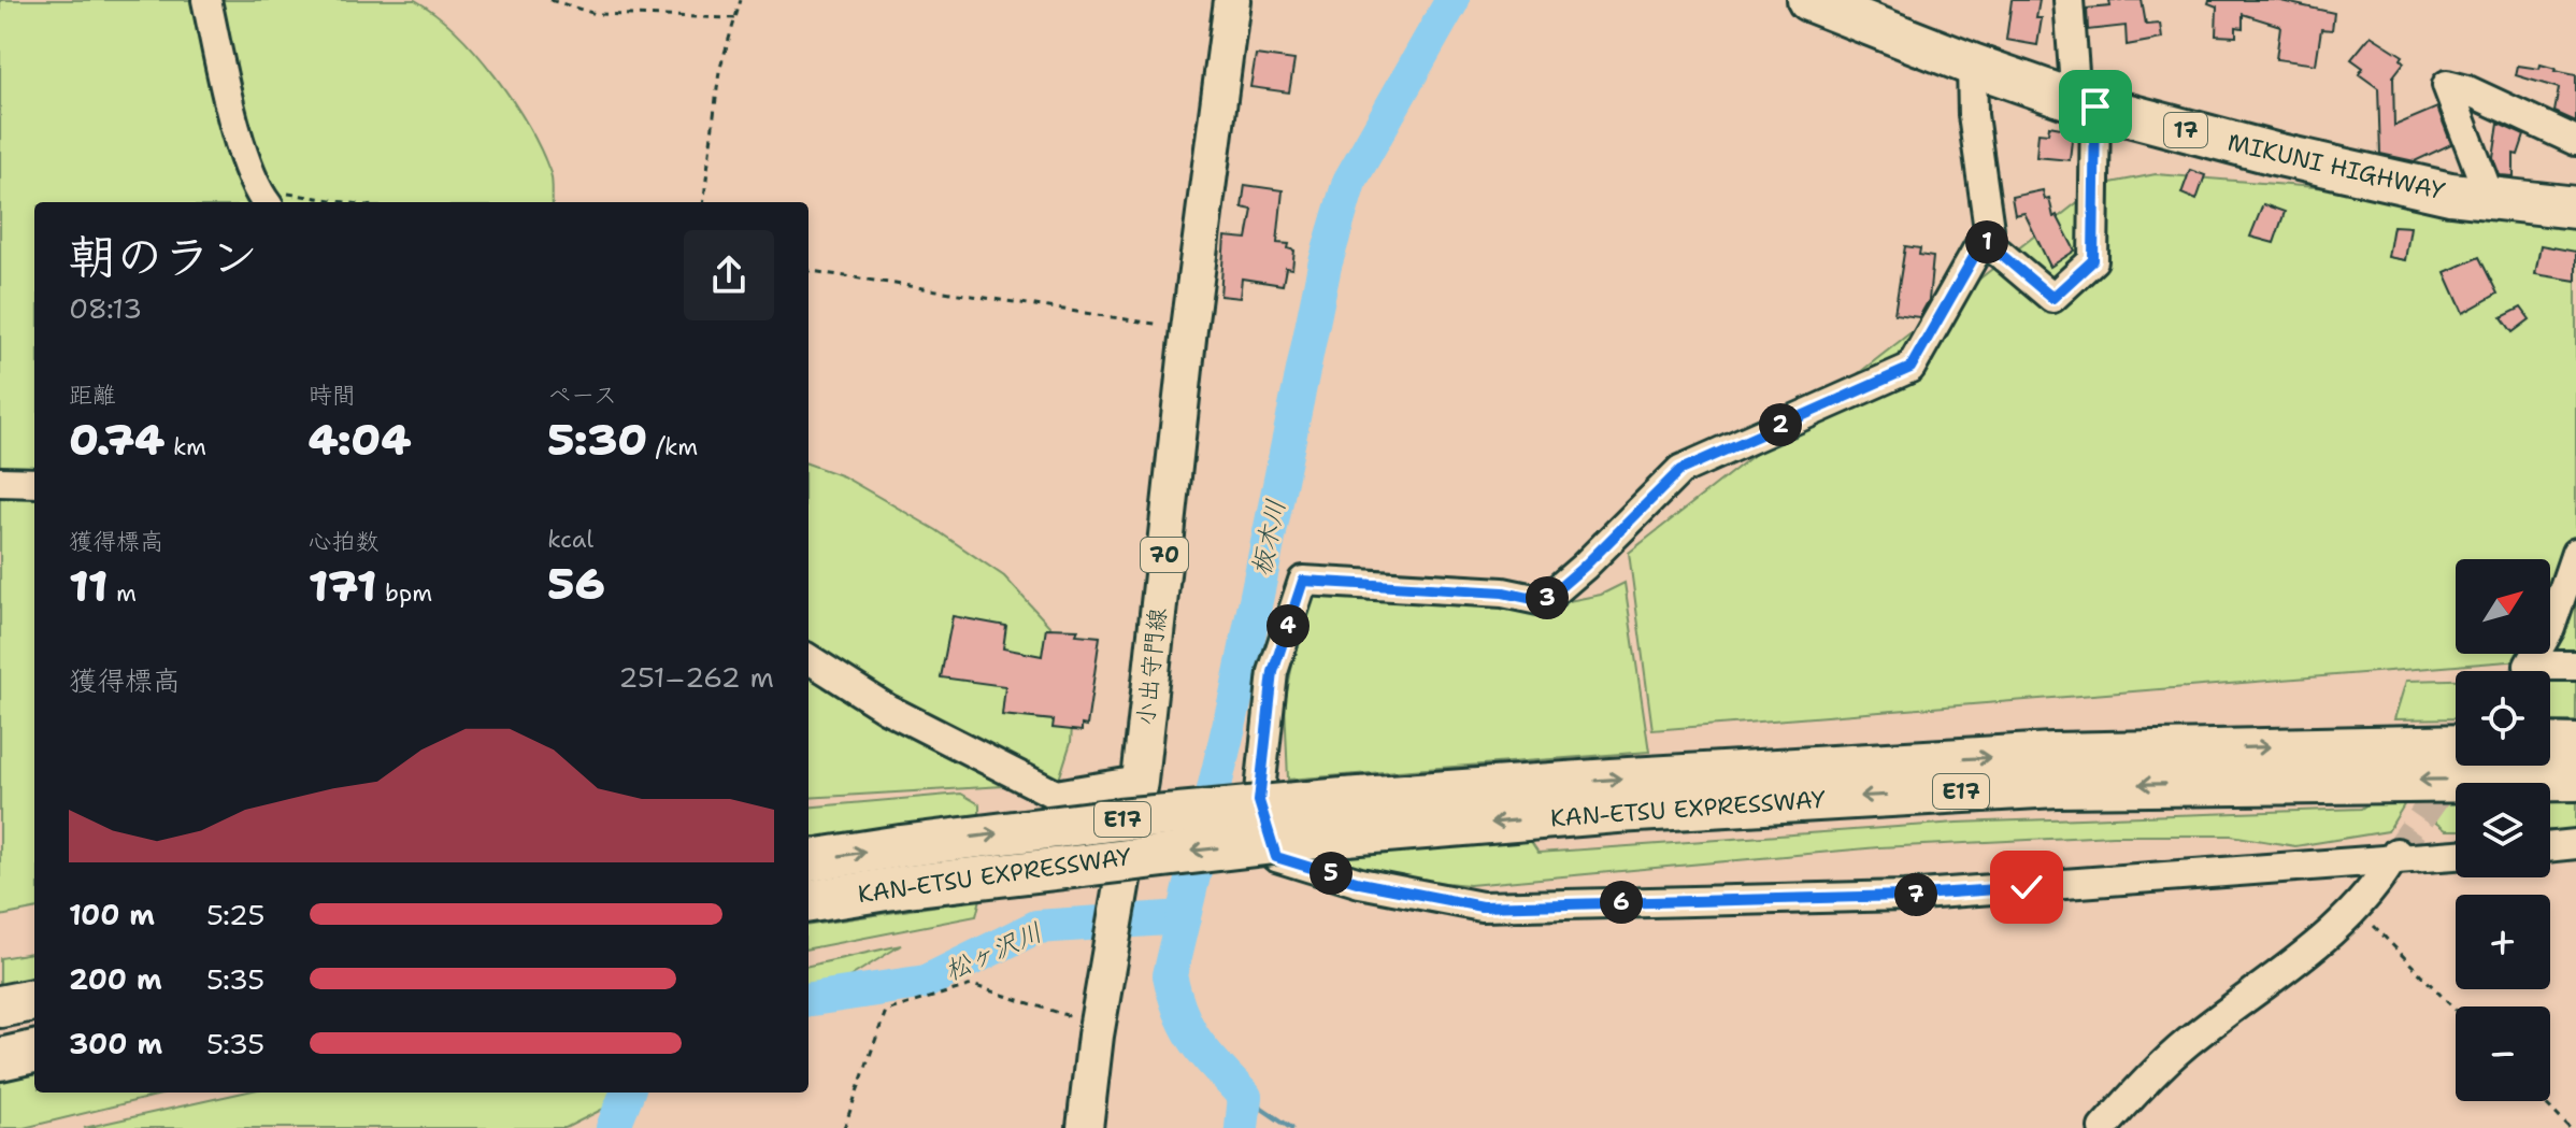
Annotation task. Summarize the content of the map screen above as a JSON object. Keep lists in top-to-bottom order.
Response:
{
  "streets": {
    "highway": [
      "17",
      "MIKUNI HIGHWAY",
      "E17",
      "KAN-ETSU EXPRESSWAY"
    ],
    "main road": ["70", "小出守門線"]
  },
  "water": ["板木川", "松ヶ沢川"],
  "north": "top right",
  "page": {
    "heading": ["朝のラン", "08:13"],
    "pins": [
      "1",
      "2",
      "3",
      "4",
      "5",
      "7",
      "6"
    ],
    "stats": [
      ["距離", "0.74 km"],
      ["時間", "4:04"],
      ["ペース", "5:30 /km"],
      ["獲得標高", "11 m"],
      ["心拍数", "171 bpm"],
      ["kcal", "56"]
    ],
    "map_buttons": ["+", "−"],
    "chart": ["獲得標高", "251–262 m"],
    "list": [
      {
        "name": "100 m",
        "note": "5:25"
      },
      {
        "name": "200 m",
        "note": "5:35"
      },
      {
        "name": "300 m",
        "note": "5:35"
      }
    ]
  }
}
